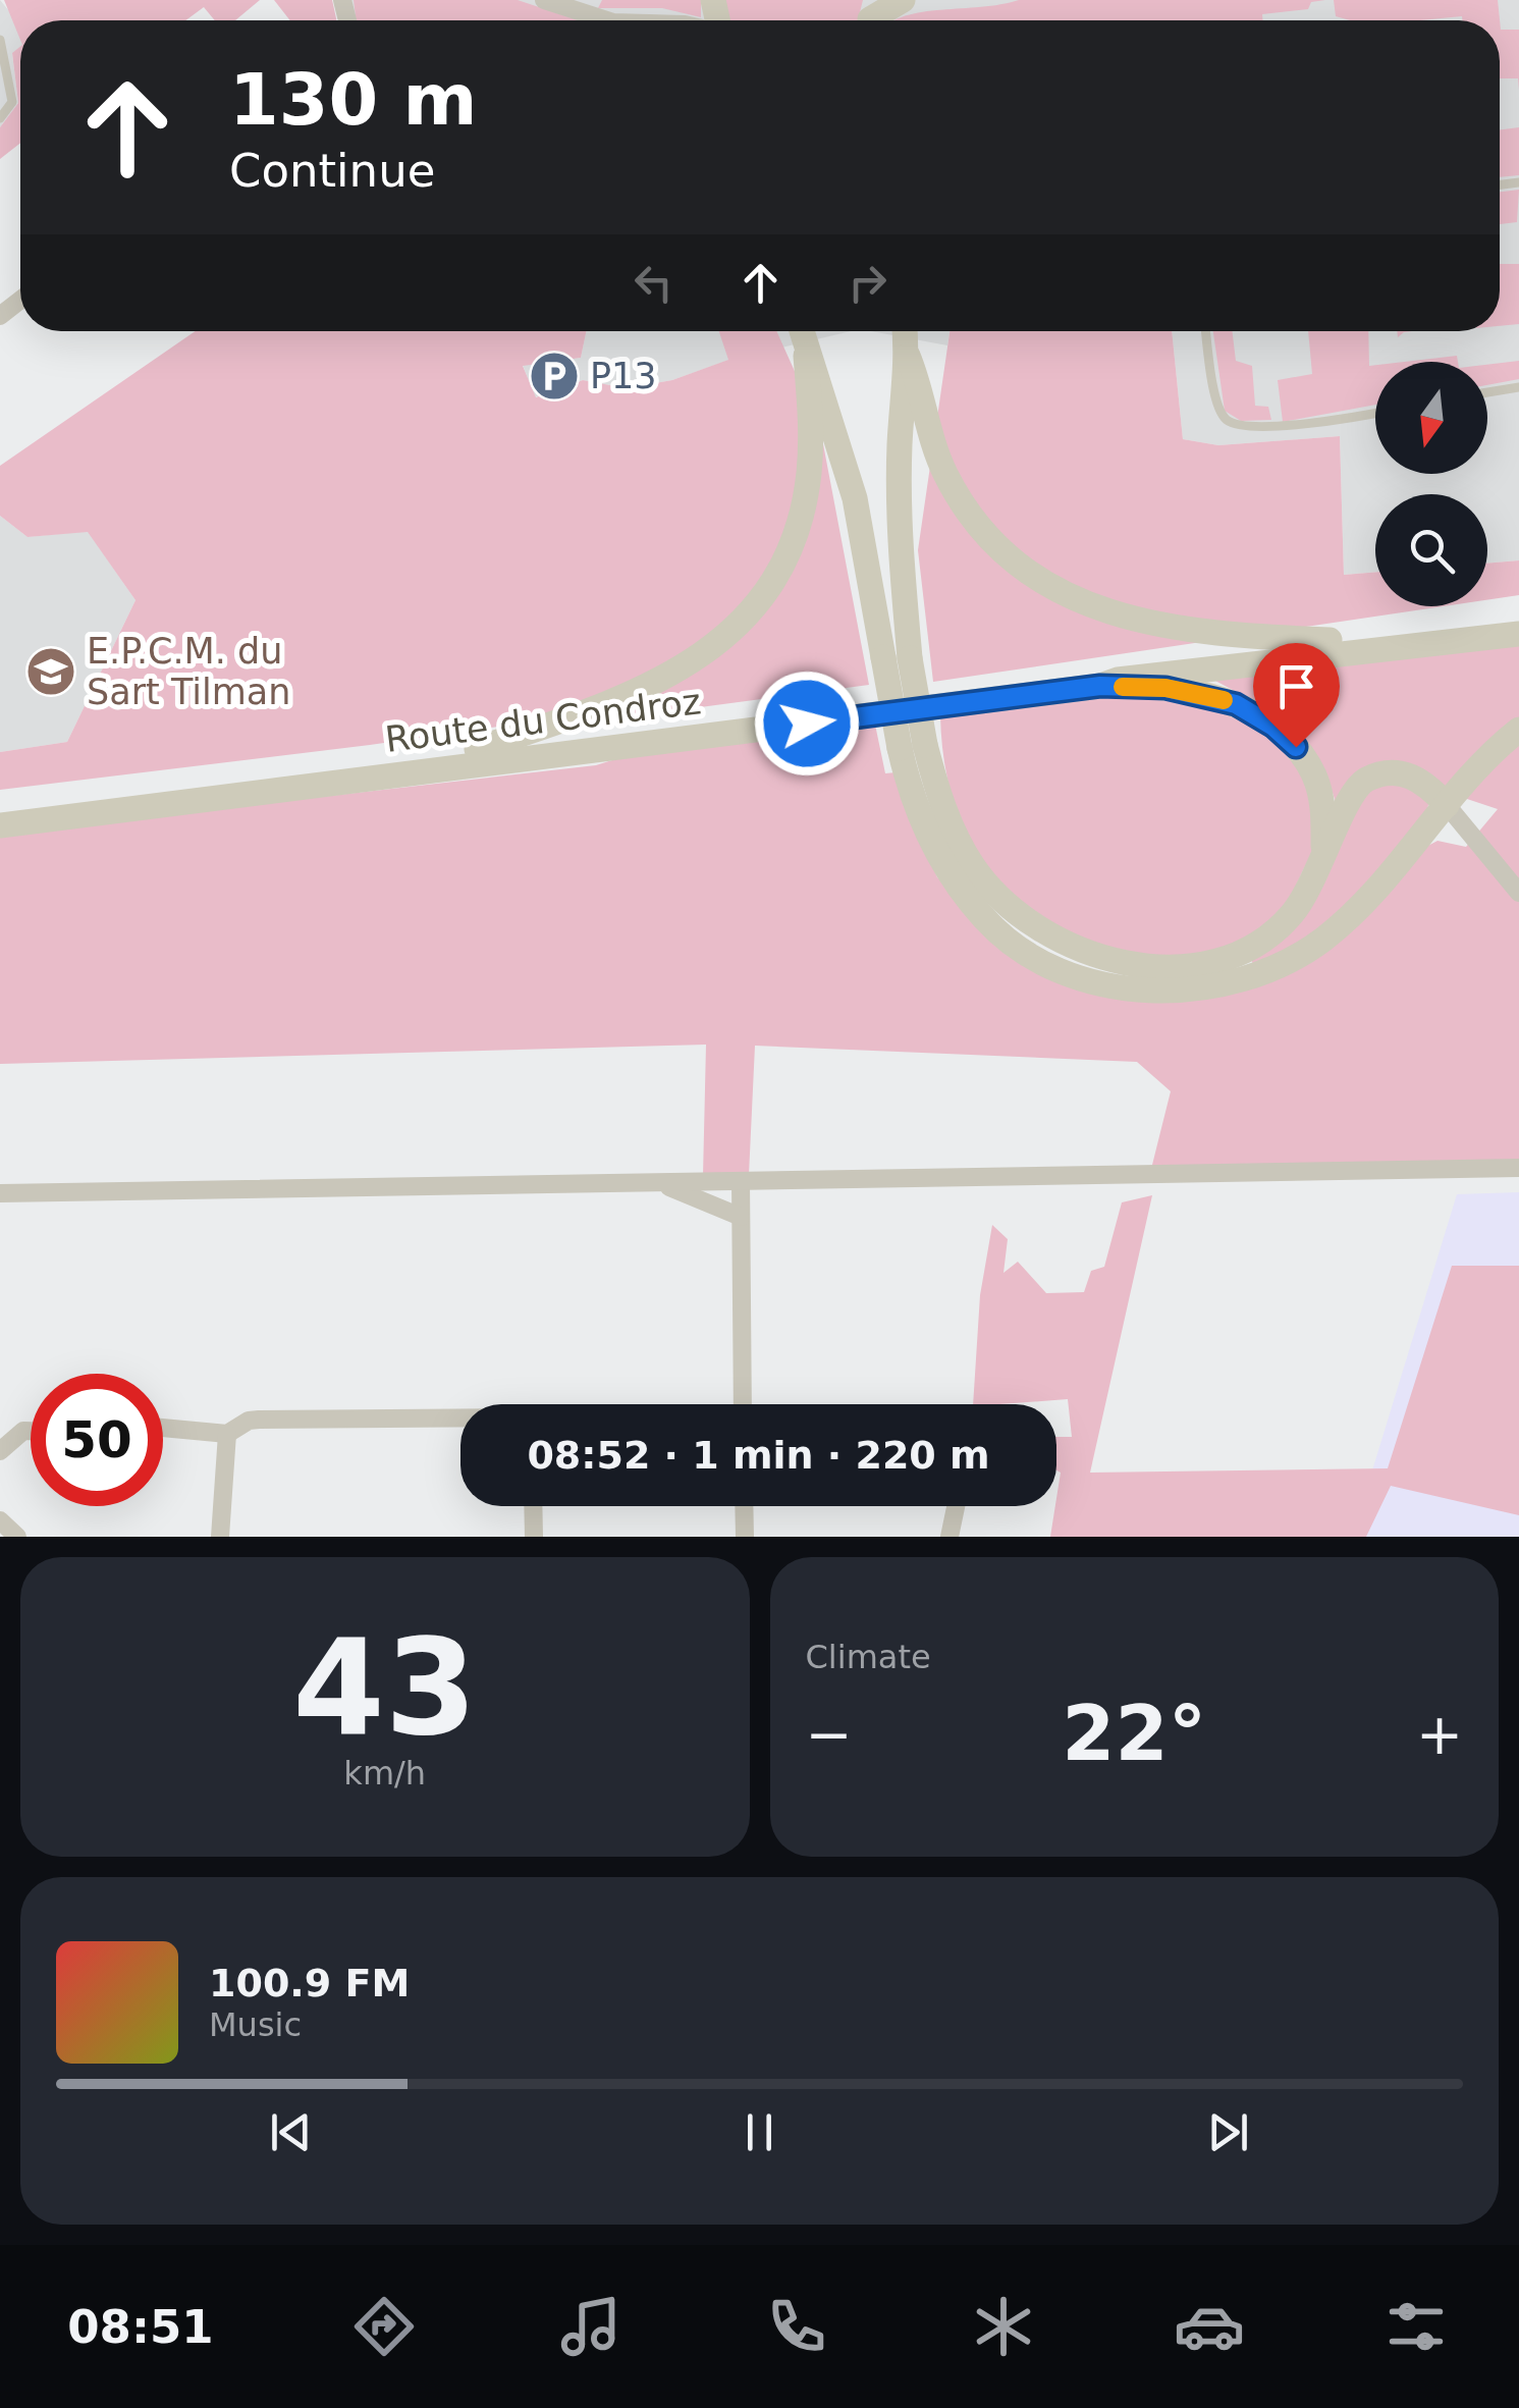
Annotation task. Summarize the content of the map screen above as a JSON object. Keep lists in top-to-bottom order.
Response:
{
  "streets": {
    "main road": ["Route du Condroz"]
  },
  "places": {
    "parking": ["P13"],
    "school or university": ["E.P.C.M. du Sart Tilman"]
  },
  "north": "bottom",
  "page": {
    "turn": ["130 m", "Continue"],
    "limit": "50",
    "trip": "08:52 · 1 min · 220 m",
    "tile": [
      ["43", "km/h"],
      "Climate"
    ],
    "heat": ["−", "22°", "+"],
    "song": ["100.9 FM", "Music"],
    "tabs": "08:51"
  }
}
